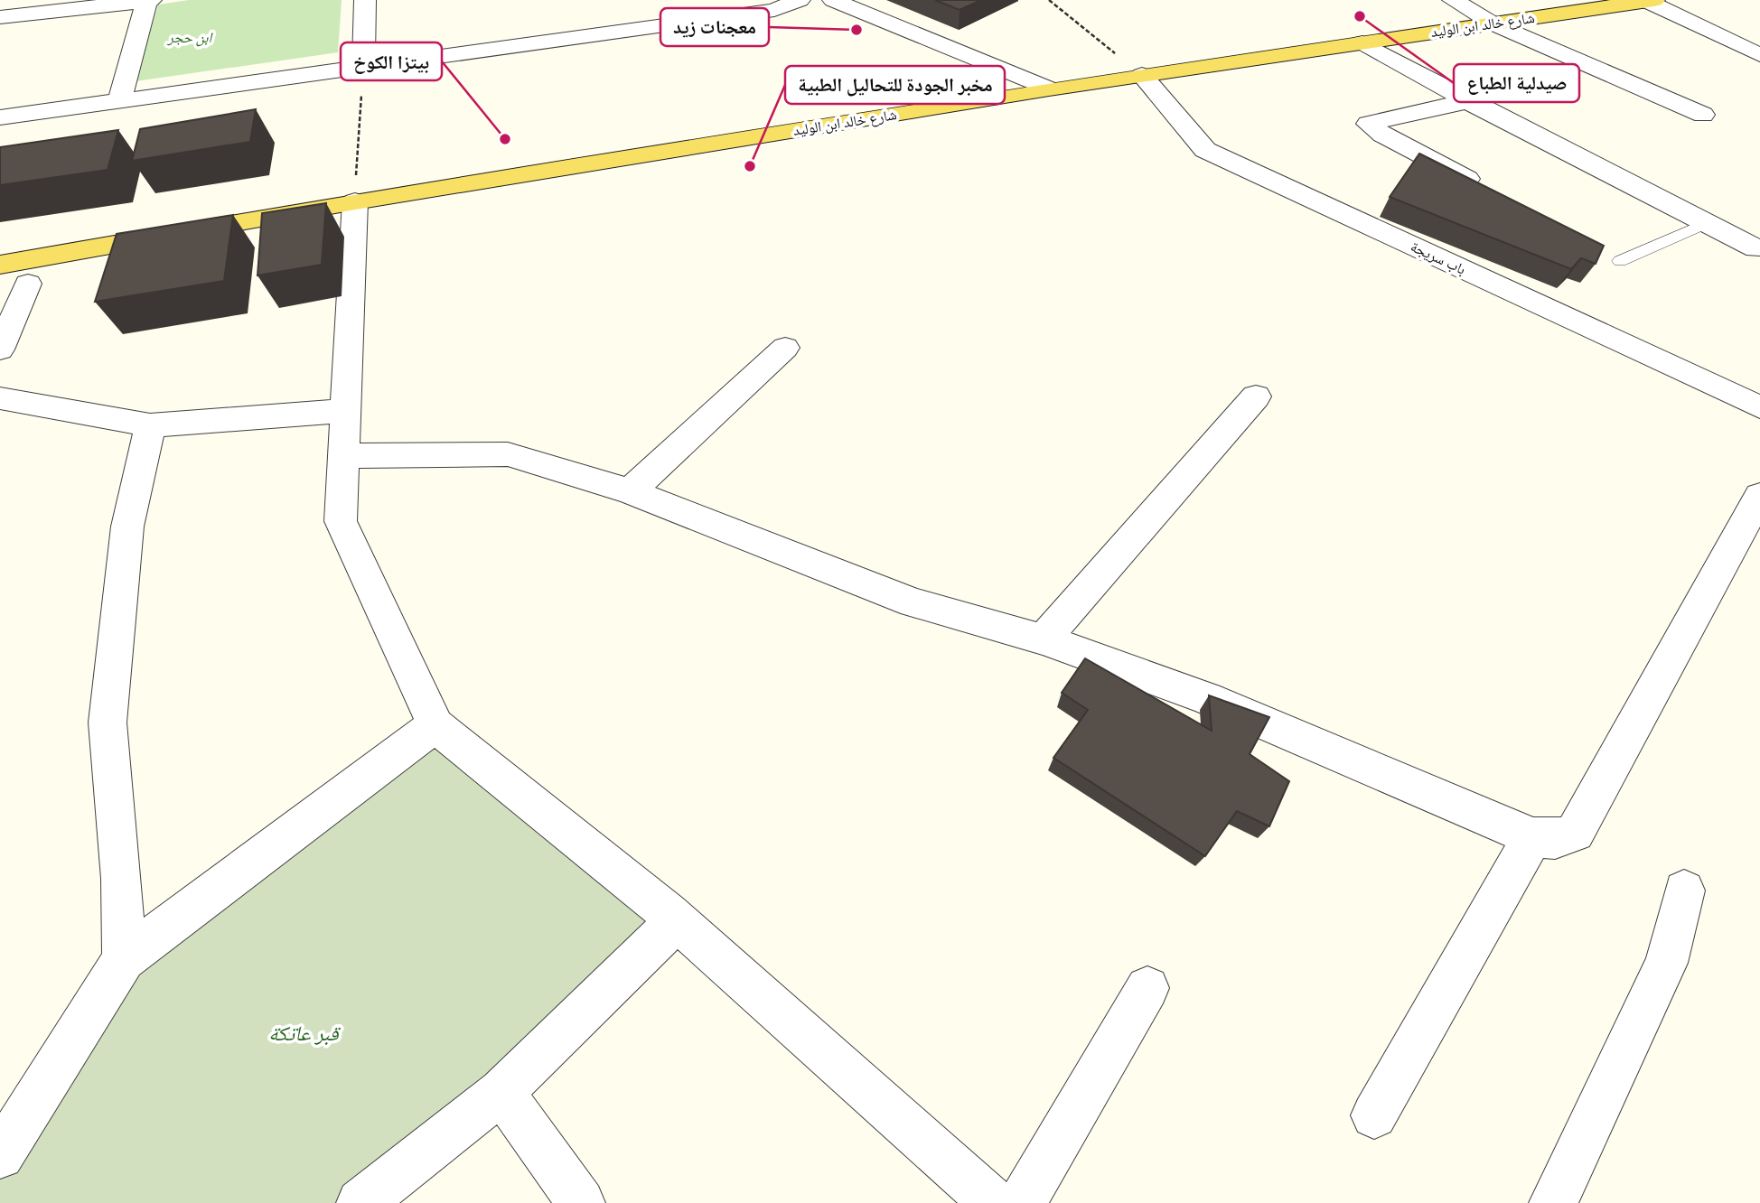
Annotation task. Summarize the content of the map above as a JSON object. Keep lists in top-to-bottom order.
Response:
{
  "streets": {
    "main road": ["شارع خالد ابن الوليد"],
    "street": ["باب سريجة"]
  },
  "crossings": [
    ["شارع خالد ابن الوليد", "باب سريجة"]
  ],
  "parks": ["ابن حجر", "قبر عاتكة"],
  "places": [
    "صيدلية الطباع",
    "معجنات زيد",
    "بيتزا الكوخ",
    "مخبر الجودة للتحاليل الطبية"
  ]
}
